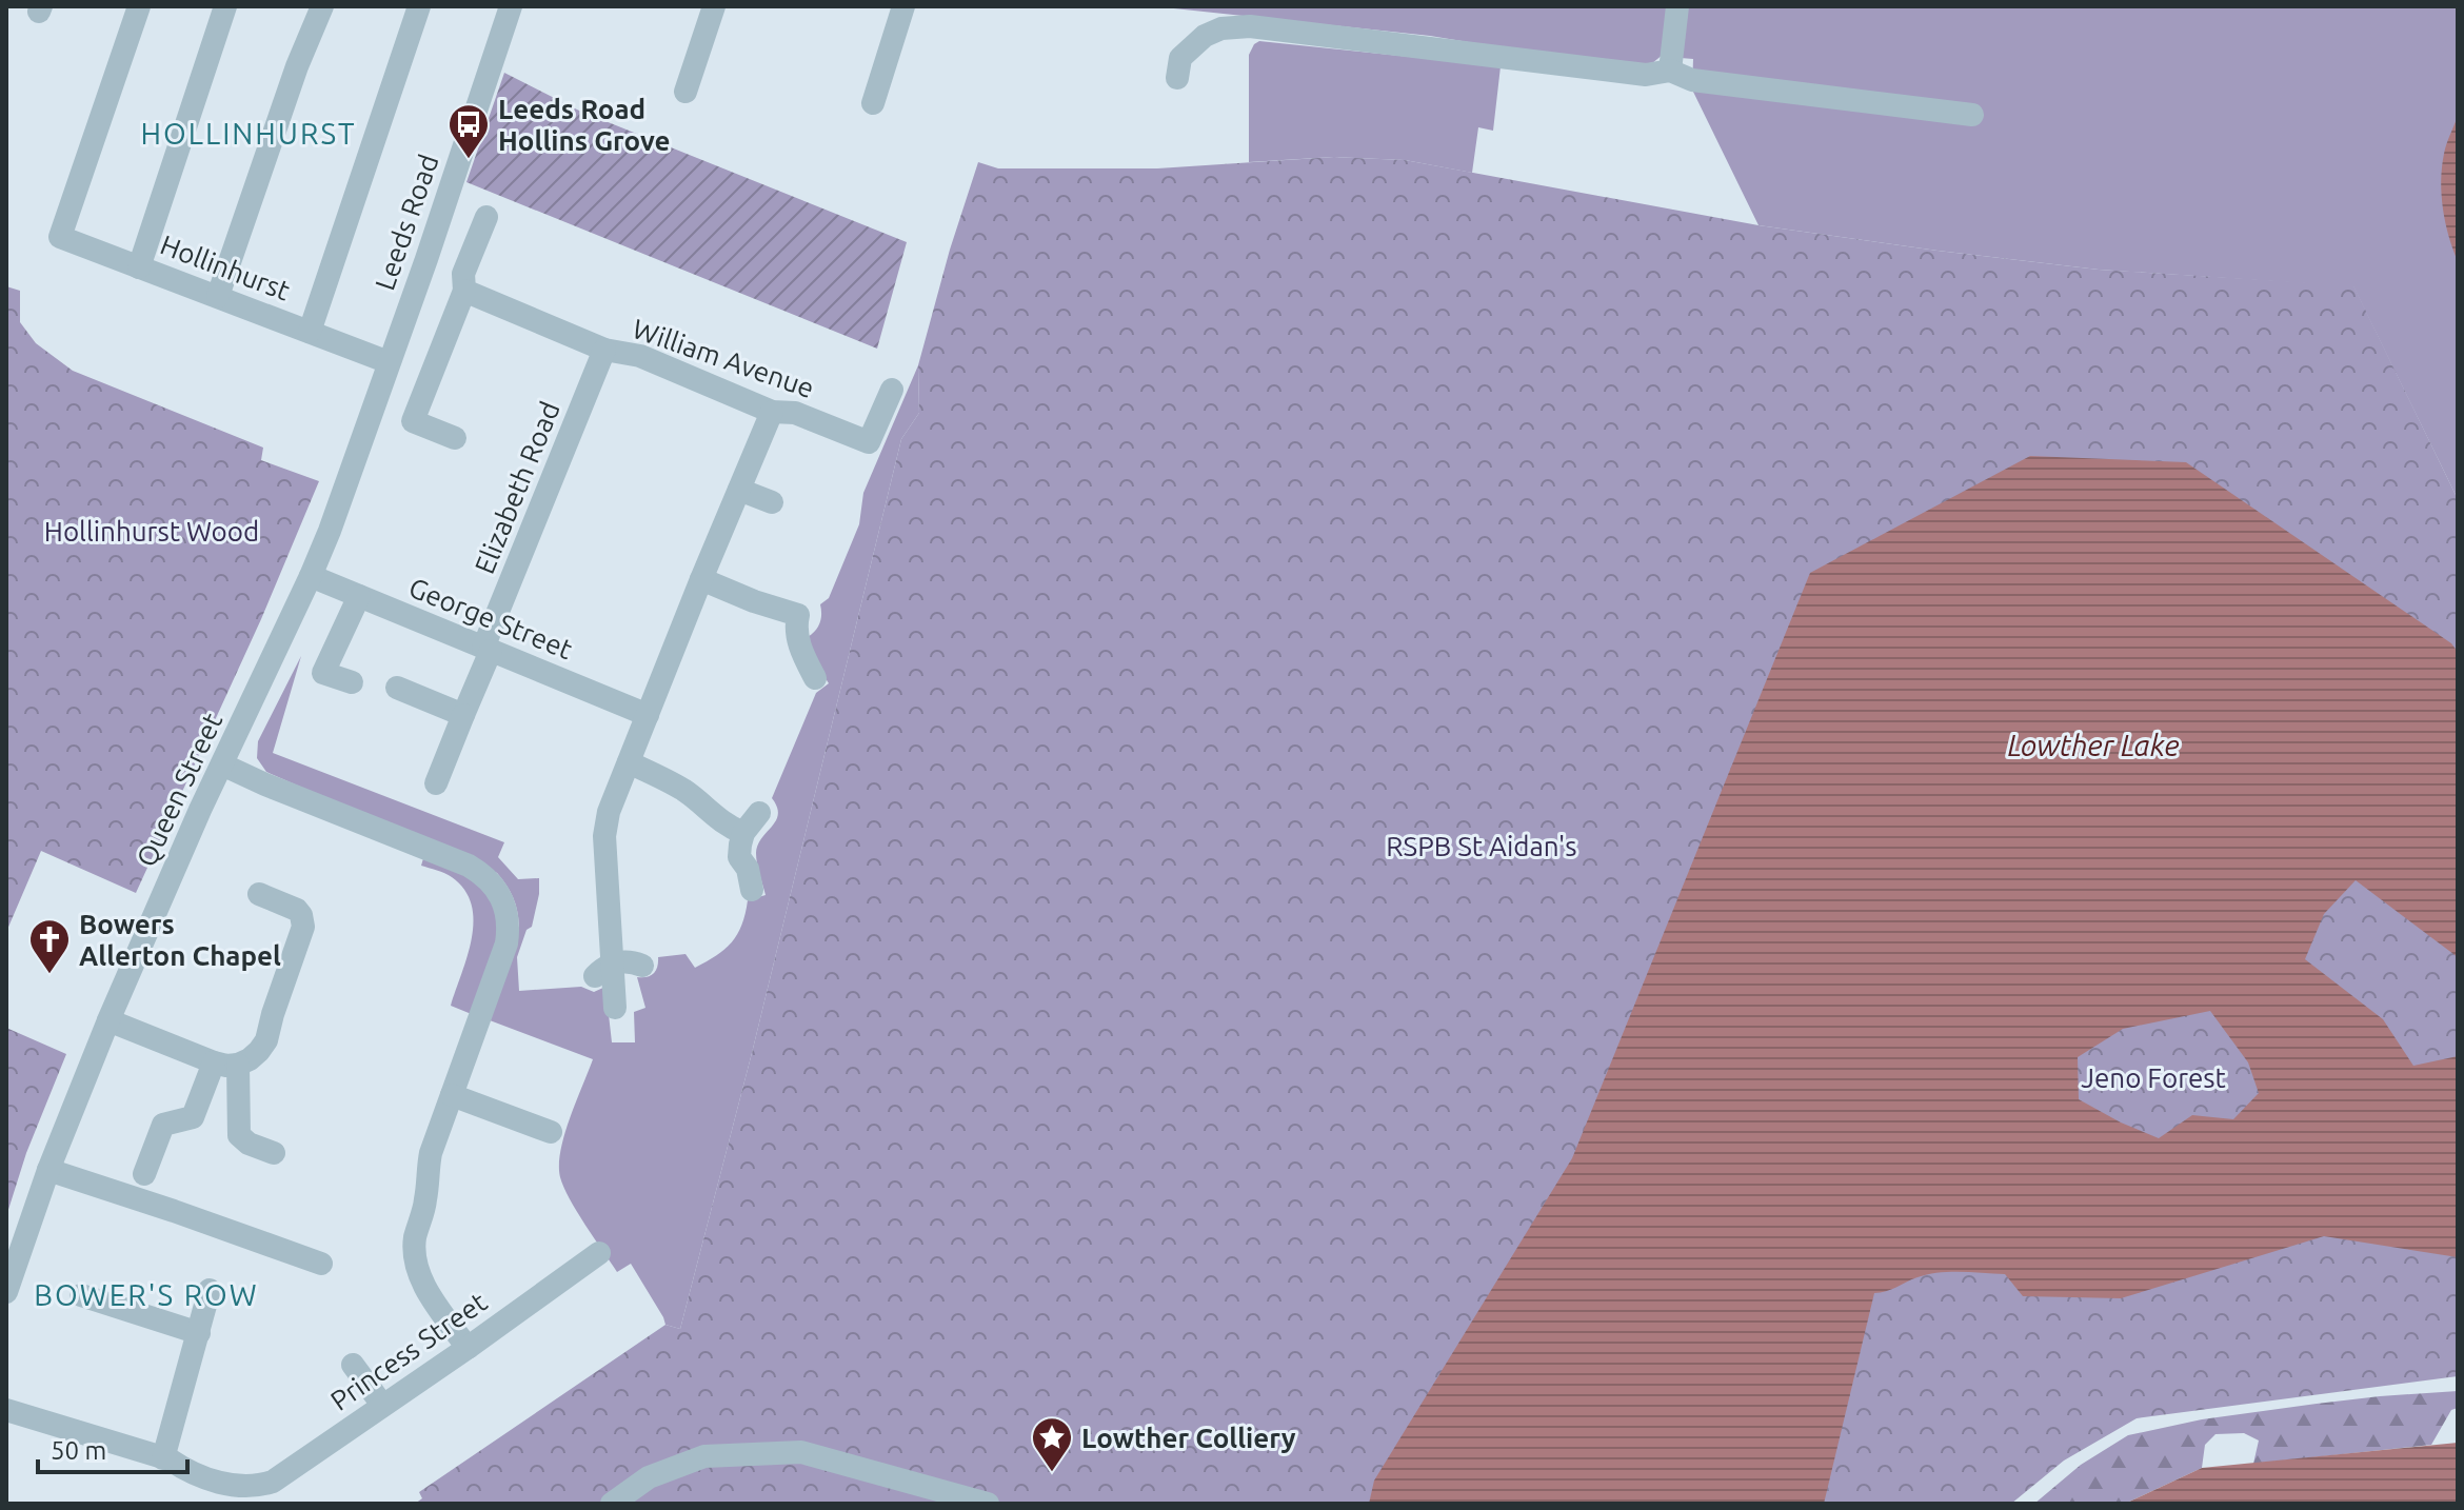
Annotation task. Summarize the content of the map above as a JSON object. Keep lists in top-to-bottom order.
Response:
{
  "streets": {
    "street": [
      "Leeds Road",
      "Hollinhurst",
      "William Avenue",
      "Elizabeth Road",
      "George Street",
      "Queen Street",
      "Princess Street"
    ]
  },
  "crossings": [
    ["Leeds Road", "Hollinhurst"],
    ["Leeds Road", "Queen Street"],
    ["William Avenue", "Elizabeth Road"],
    ["Elizabeth Road", "George Street"],
    ["George Street", "Queen Street"]
  ],
  "districts": ["HOLLINHURST", "BOWER'S ROW"],
  "water": ["Lowther Lake"],
  "parks": ["Hollinhurst Wood", "RSPB St Aidan's", "Jeno Forest"],
  "places": {
    "bus stop": ["Leeds Road Hollins Grove"],
    "church": ["Bowers Allerton Chapel"],
    "place": ["Lowther Colliery"]
  },
  "scale_bar": "50 m"
}
